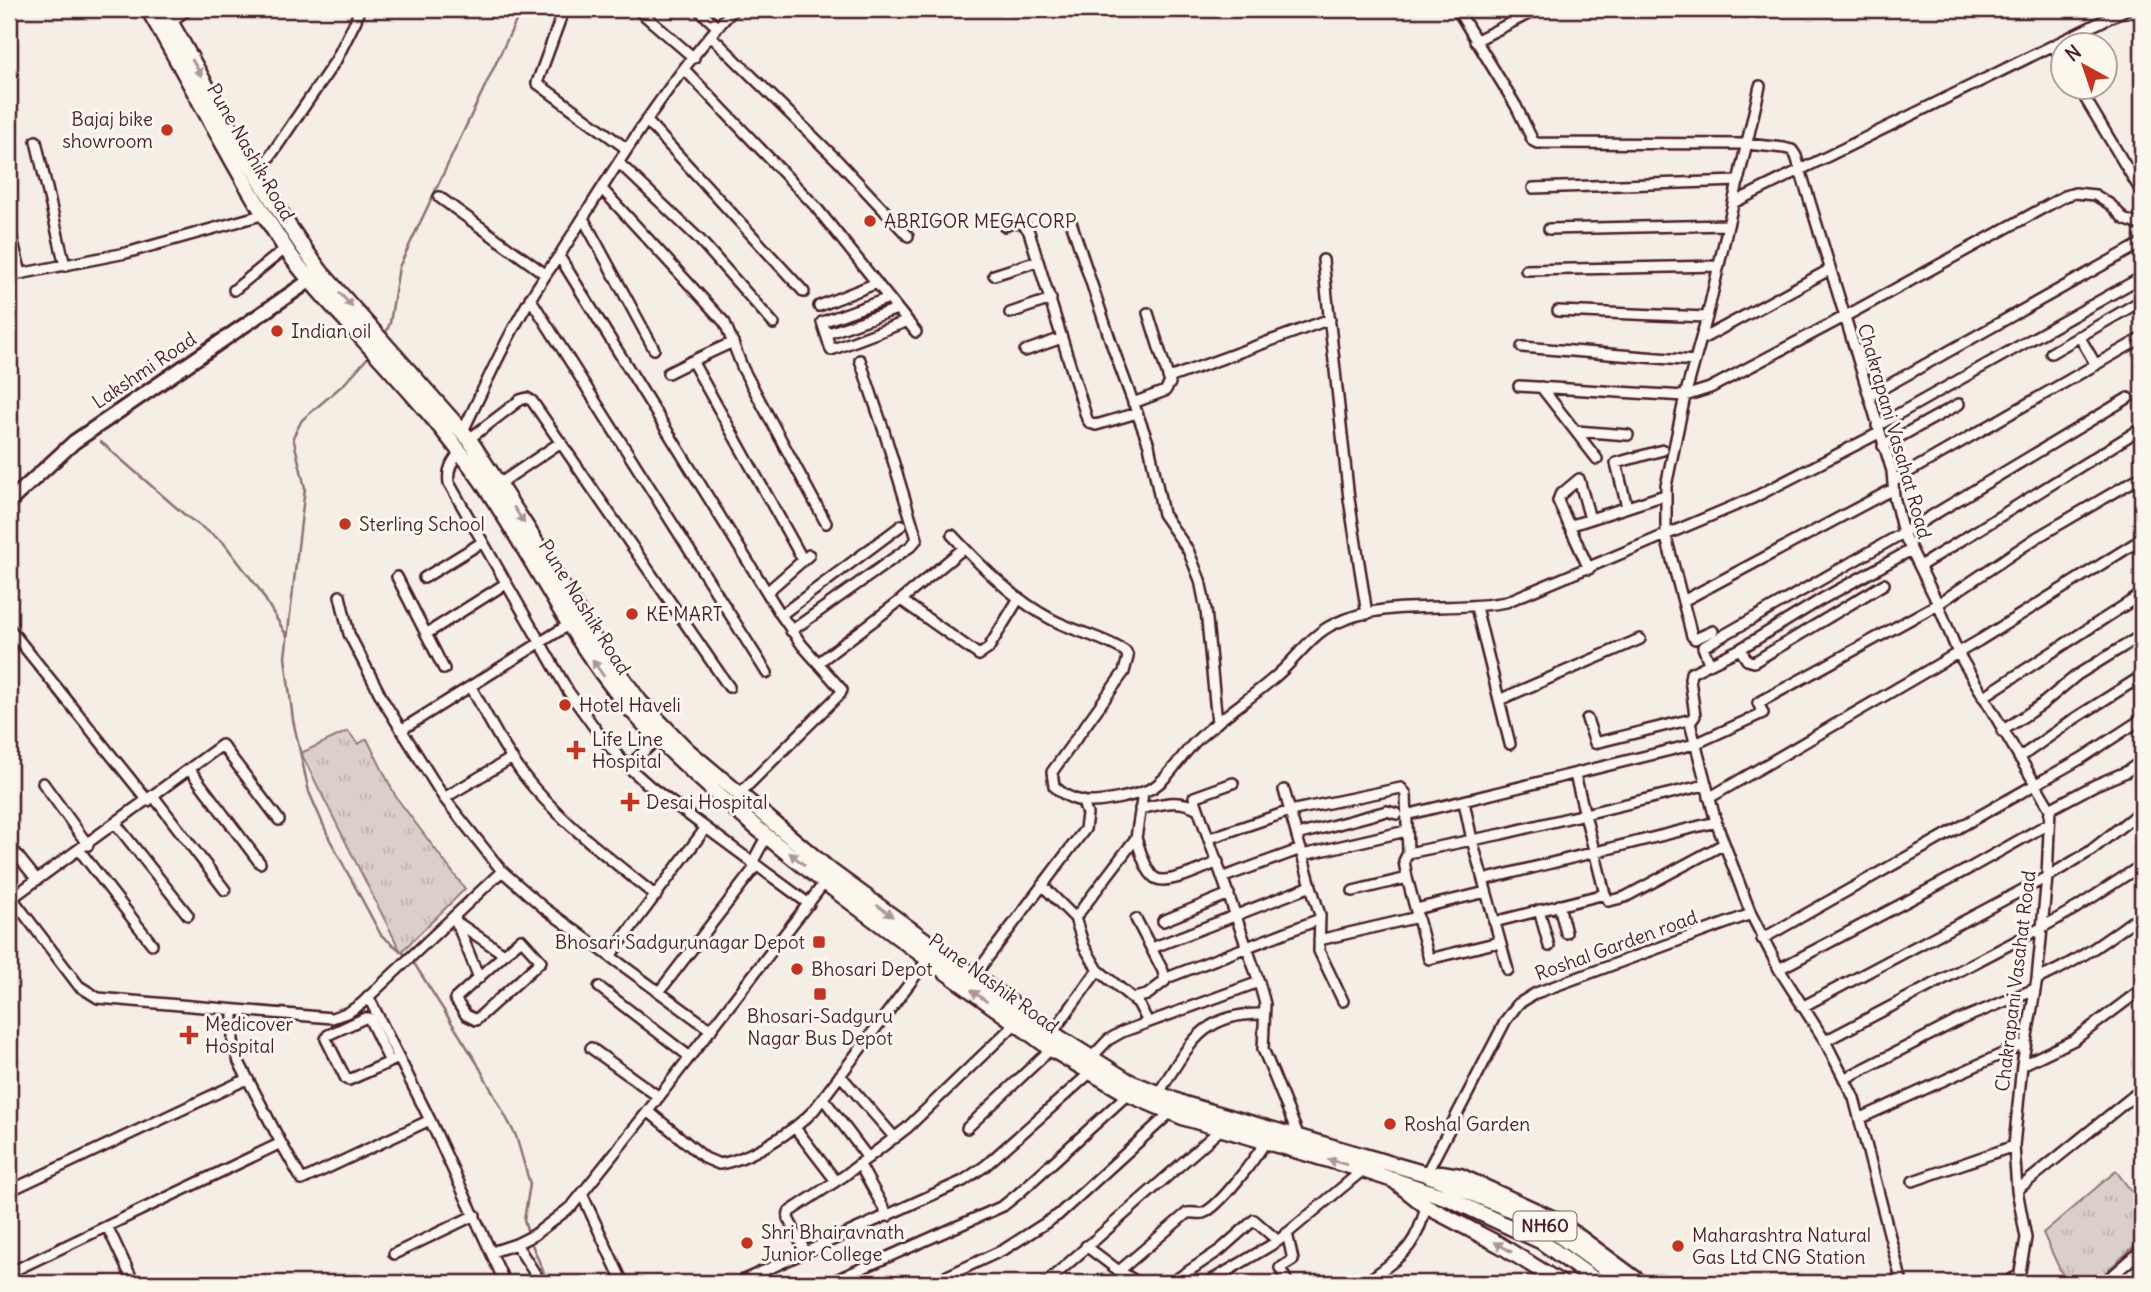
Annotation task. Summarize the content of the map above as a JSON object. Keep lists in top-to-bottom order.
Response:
{
  "streets": {
    "main road": ["Pune Nashik Road", "Lakshmi Road", "NH60"],
    "street": ["Chakrapani Vasahat Road", "Roshal Garden road"]
  },
  "crossings": [
    ["Pune Nashik Road", "Lakshmi Road"],
    ["Pune Nashik Road", "Roshal Garden road"],
    ["Pune Nashik Road", "NH60"]
  ],
  "places": {
    "other": [
      "Bajaj bike showroom",
      "ABRIGOR MEGACORP",
      "Indian oil",
      "Sterling School",
      "KE MART",
      "Hotel Haveli",
      "Bhosari Depot",
      "Roshal Garden",
      "Shri Bhairavnath Junior College",
      "Maharashtra Natural Gas Ltd CNG Station"
    ],
    "health": ["Life Line Hospital", "Desai Hospital", "Medicover Hospital"],
    "transit": ["Bhosari Sadgurunagar Depot", "Bhosari-Sadguru Nagar Bus Depot"]
  },
  "north": "top left"
}
